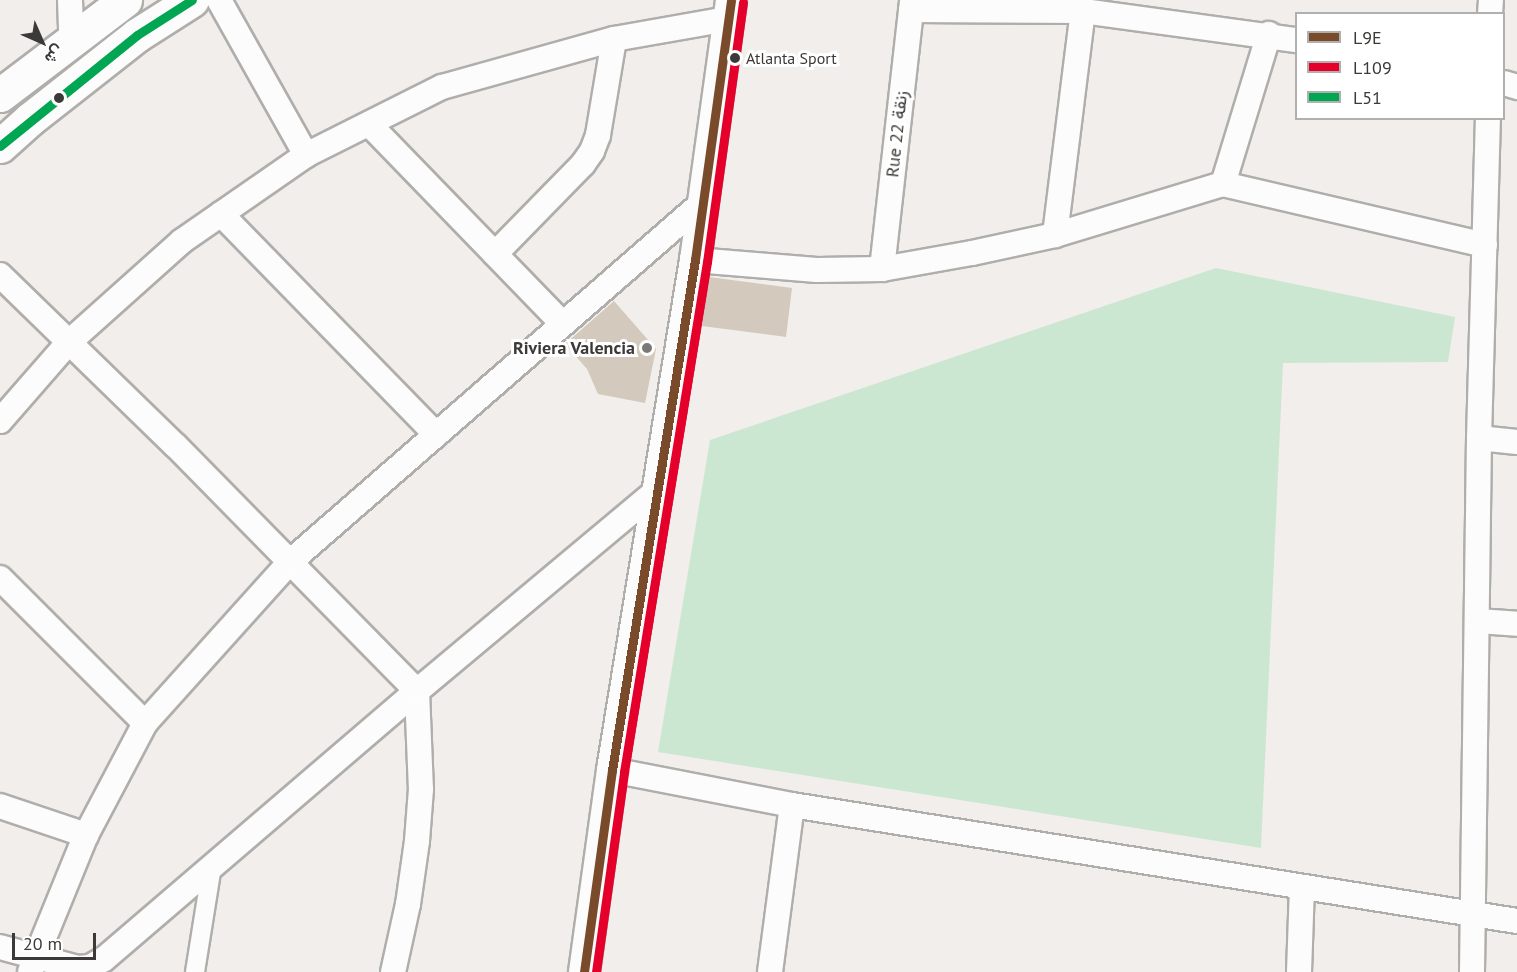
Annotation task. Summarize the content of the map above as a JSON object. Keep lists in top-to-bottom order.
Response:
{
  "streets": {
    "street": ["Rue 22 زنقة"]
  },
  "places": ["Atlanta Sport", "Riviera Valencia"],
  "lines": ["transit line L9E", "transit line L51", "transit line L109"],
  "legend": ["L9E", "L109", "L51"],
  "scale_bar": "20 m",
  "north": "bottom right"
}
